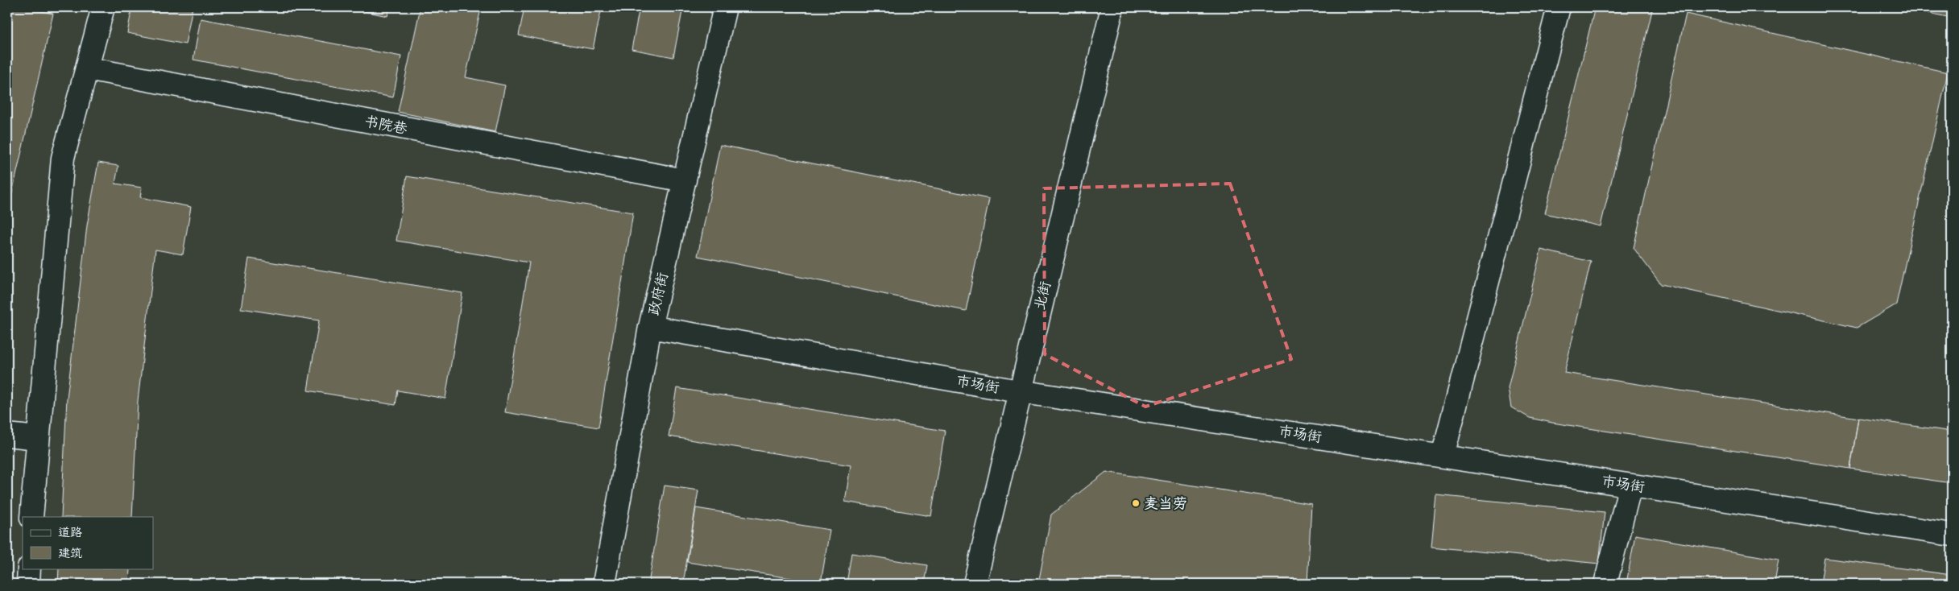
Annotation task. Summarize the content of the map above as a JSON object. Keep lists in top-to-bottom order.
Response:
{
  "streets": {
    "street": [
      "书院巷",
      "政府街",
      "北街",
      "市场街"
    ]
  },
  "crossings": [
    ["书院巷", "政府街"],
    ["政府街", "市场街"],
    ["北街", "市场街"]
  ],
  "places": ["麦当劳"],
  "legend": ["道路", "建筑"]
}
